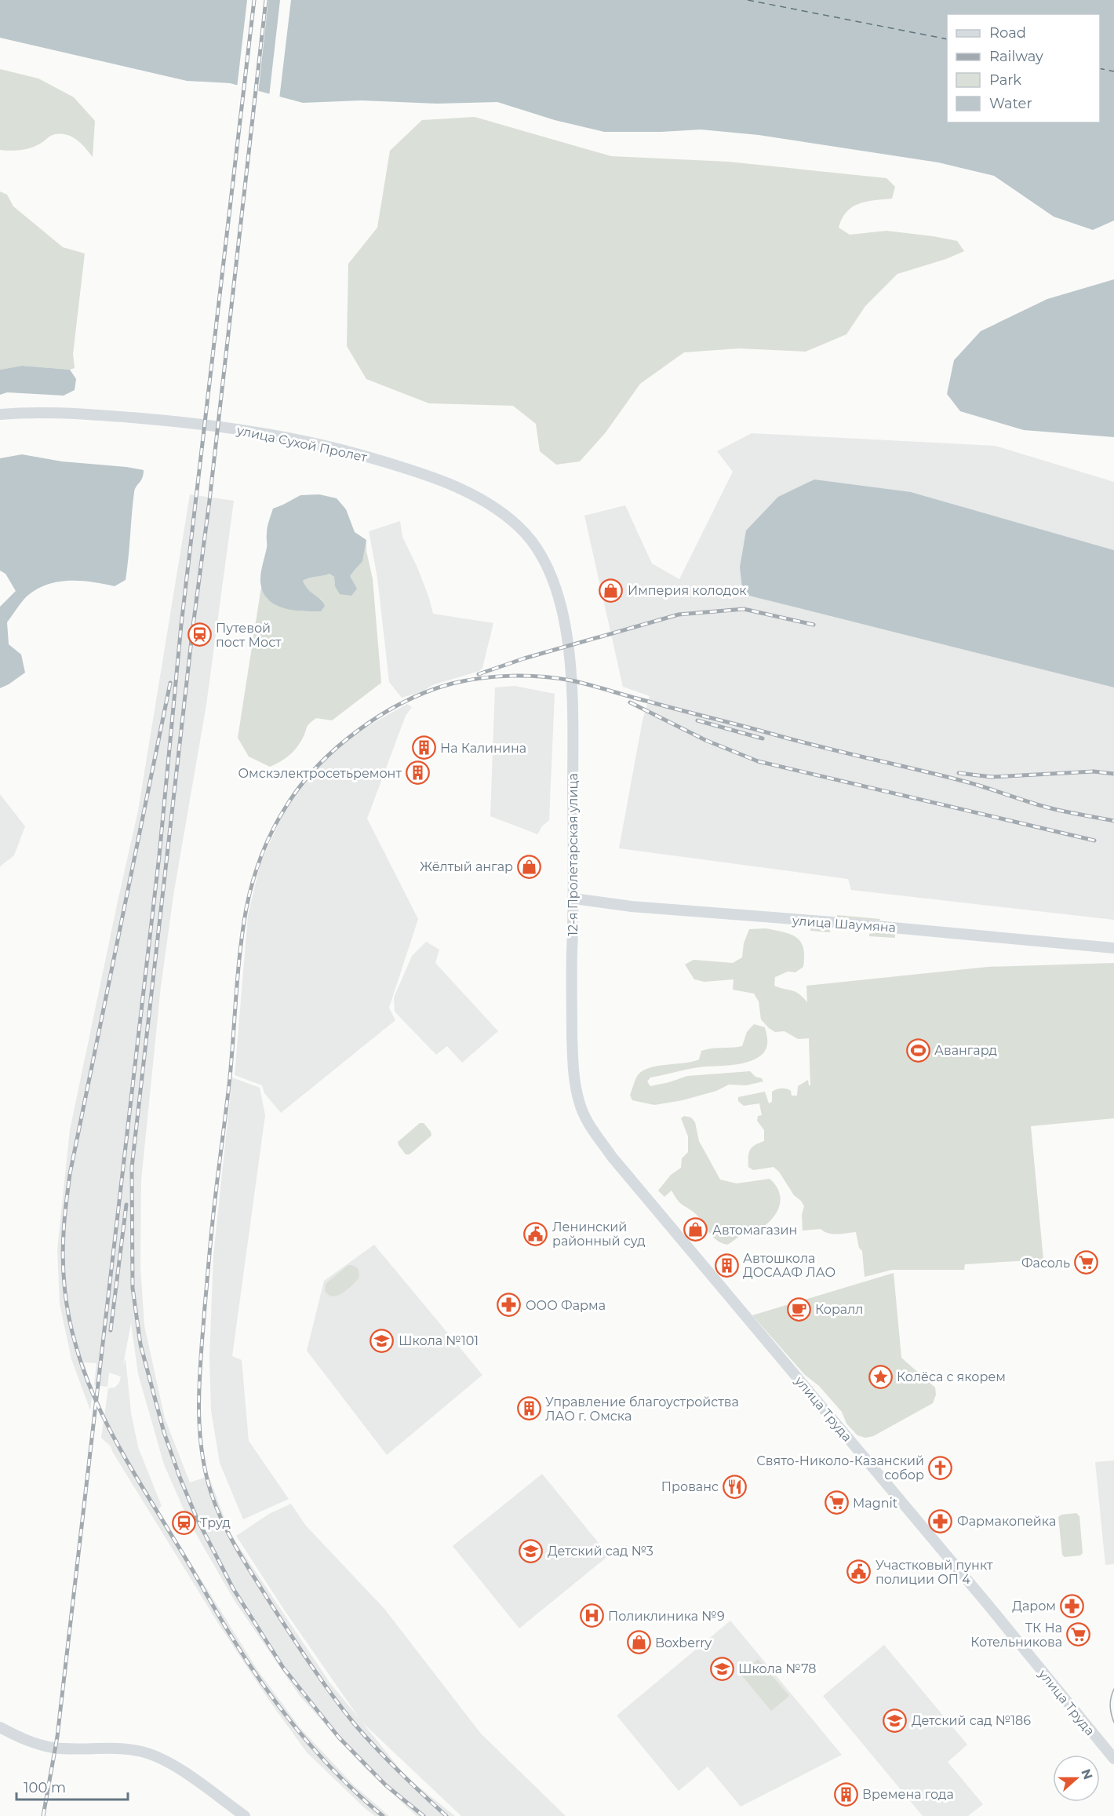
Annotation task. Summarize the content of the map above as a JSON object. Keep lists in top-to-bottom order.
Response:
{
  "streets": {
    "main road": [
      "улица Сухой Пролет",
      "12-я Пролетарская улица",
      "улица Шаумяна",
      "улица Труда"
    ]
  },
  "crossings": [
    ["улица Сухой Пролет", "12-я Пролетарская улица"],
    ["12-я Пролетарская улица", "улица Шаумяна"],
    ["12-я Пролетарская улица", "улица Труда"]
  ],
  "places": {
    "shop": [
      "Империя колодок",
      "Жёлтый ангар",
      "Автомагазин",
      "Boxberry"
    ],
    "station": ["Путевой пост Мост", "Труд"],
    "building": [
      "На Калинина",
      "Омскэлектросетьремонт",
      "Автошкола ДОСААФ ЛАО",
      "Управление благоустройства ЛАО г. Омска",
      "Времена года"
    ],
    "sports": ["Авангард"],
    "public building": ["Ленинский районный суд", "Участковый пункт полиции ОП 4"],
    "supermarket": ["Фасоль", "Magnit", "ТК На Котельникова"],
    "pharmacy": ["ООО Фарма", "Фармакопейка", "Даром"],
    "cafe": ["Коралл"],
    "school or university": [
      "Школа №101",
      "Детский сад №3",
      "Школа №78",
      "Детский сад №186"
    ],
    "place": ["Колёса с якорем"],
    "church": ["Свято-Николо-Казанский собор"],
    "restaurant": ["Прованс"],
    "hospital": ["Поликлиника №9"]
  },
  "legend": [
    "Road",
    "Railway",
    "Park",
    "Water"
  ],
  "scale_bar": "100 m",
  "north": "right"
}
